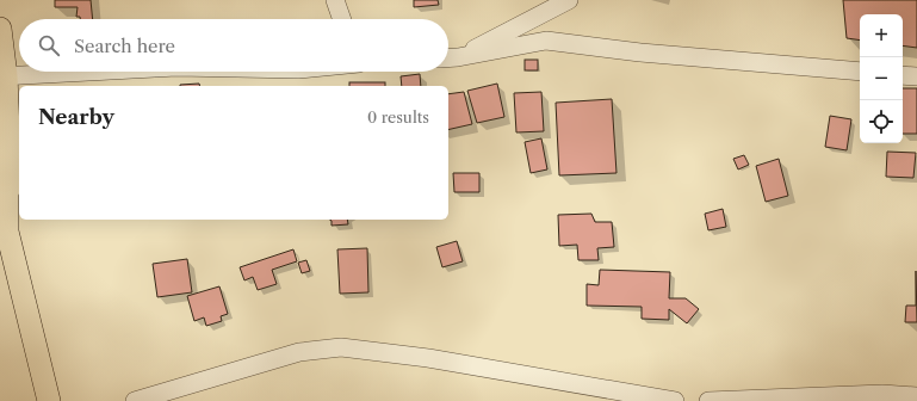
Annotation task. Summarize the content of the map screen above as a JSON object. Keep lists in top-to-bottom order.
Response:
{
  "page": {
    "map_buttons": ["+", "−"],
    "search": "Search here",
    "heading": ["Nearby", "0 results"]
  }
}
